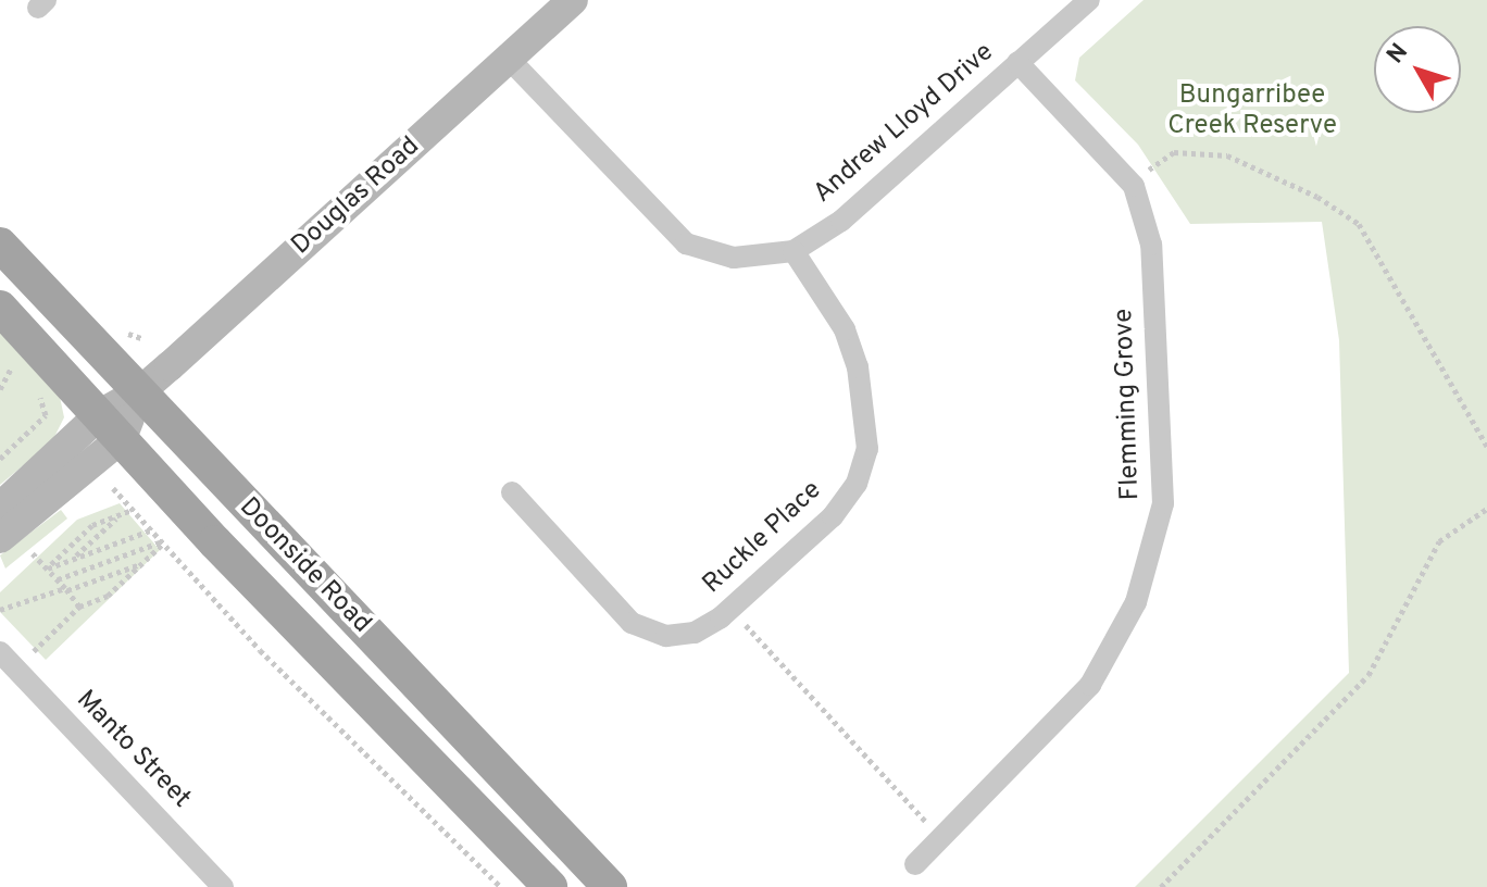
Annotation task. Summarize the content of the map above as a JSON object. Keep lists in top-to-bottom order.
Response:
{
  "streets": {
    "main road": ["Doonside Road"],
    "street": [
      "Andrew Lloyd Drive",
      "Douglas Road",
      "Flemming Grove",
      "Ruckle Place",
      "Manto Street"
    ]
  },
  "crossings": [
    ["Andrew Lloyd Drive", "Douglas Road"],
    ["Andrew Lloyd Drive", "Flemming Grove"],
    ["Andrew Lloyd Drive", "Ruckle Place"],
    ["Douglas Road", "Doonside Road"]
  ],
  "parks": ["Bungarribee Creek Reserve"],
  "north": "top left"
}
